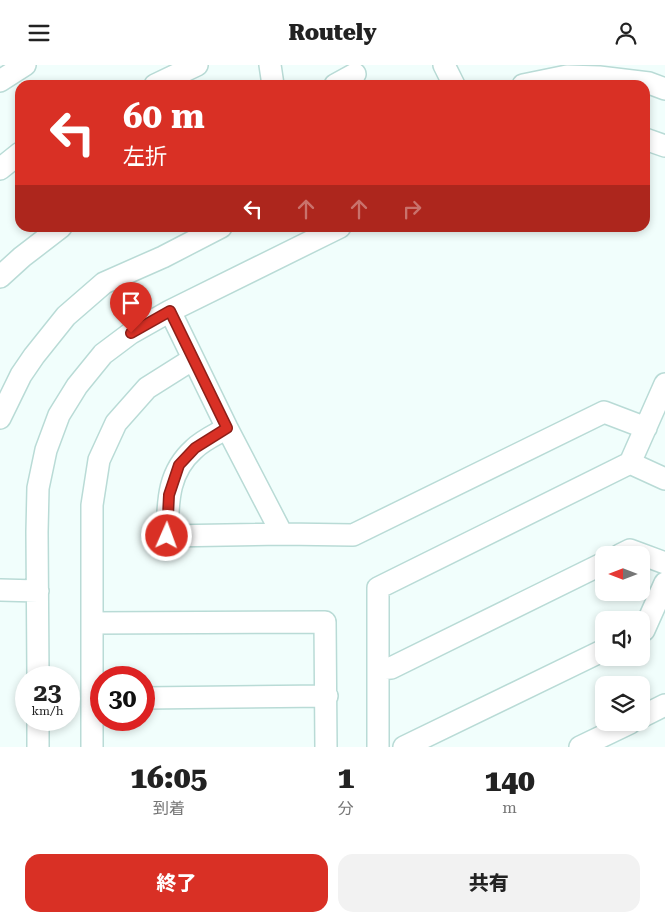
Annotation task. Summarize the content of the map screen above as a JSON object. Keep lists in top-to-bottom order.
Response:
{
  "north": "left",
  "page": {
    "header": "Routely",
    "turn": ["60 m", "左折"],
    "speed": "23 km/h",
    "limit": "30",
    "eta": [
      "16:05",
      "到着",
      "1",
      "分",
      "140",
      "m"
    ],
    "buttons": ["終了", "共有"]
  }
}
